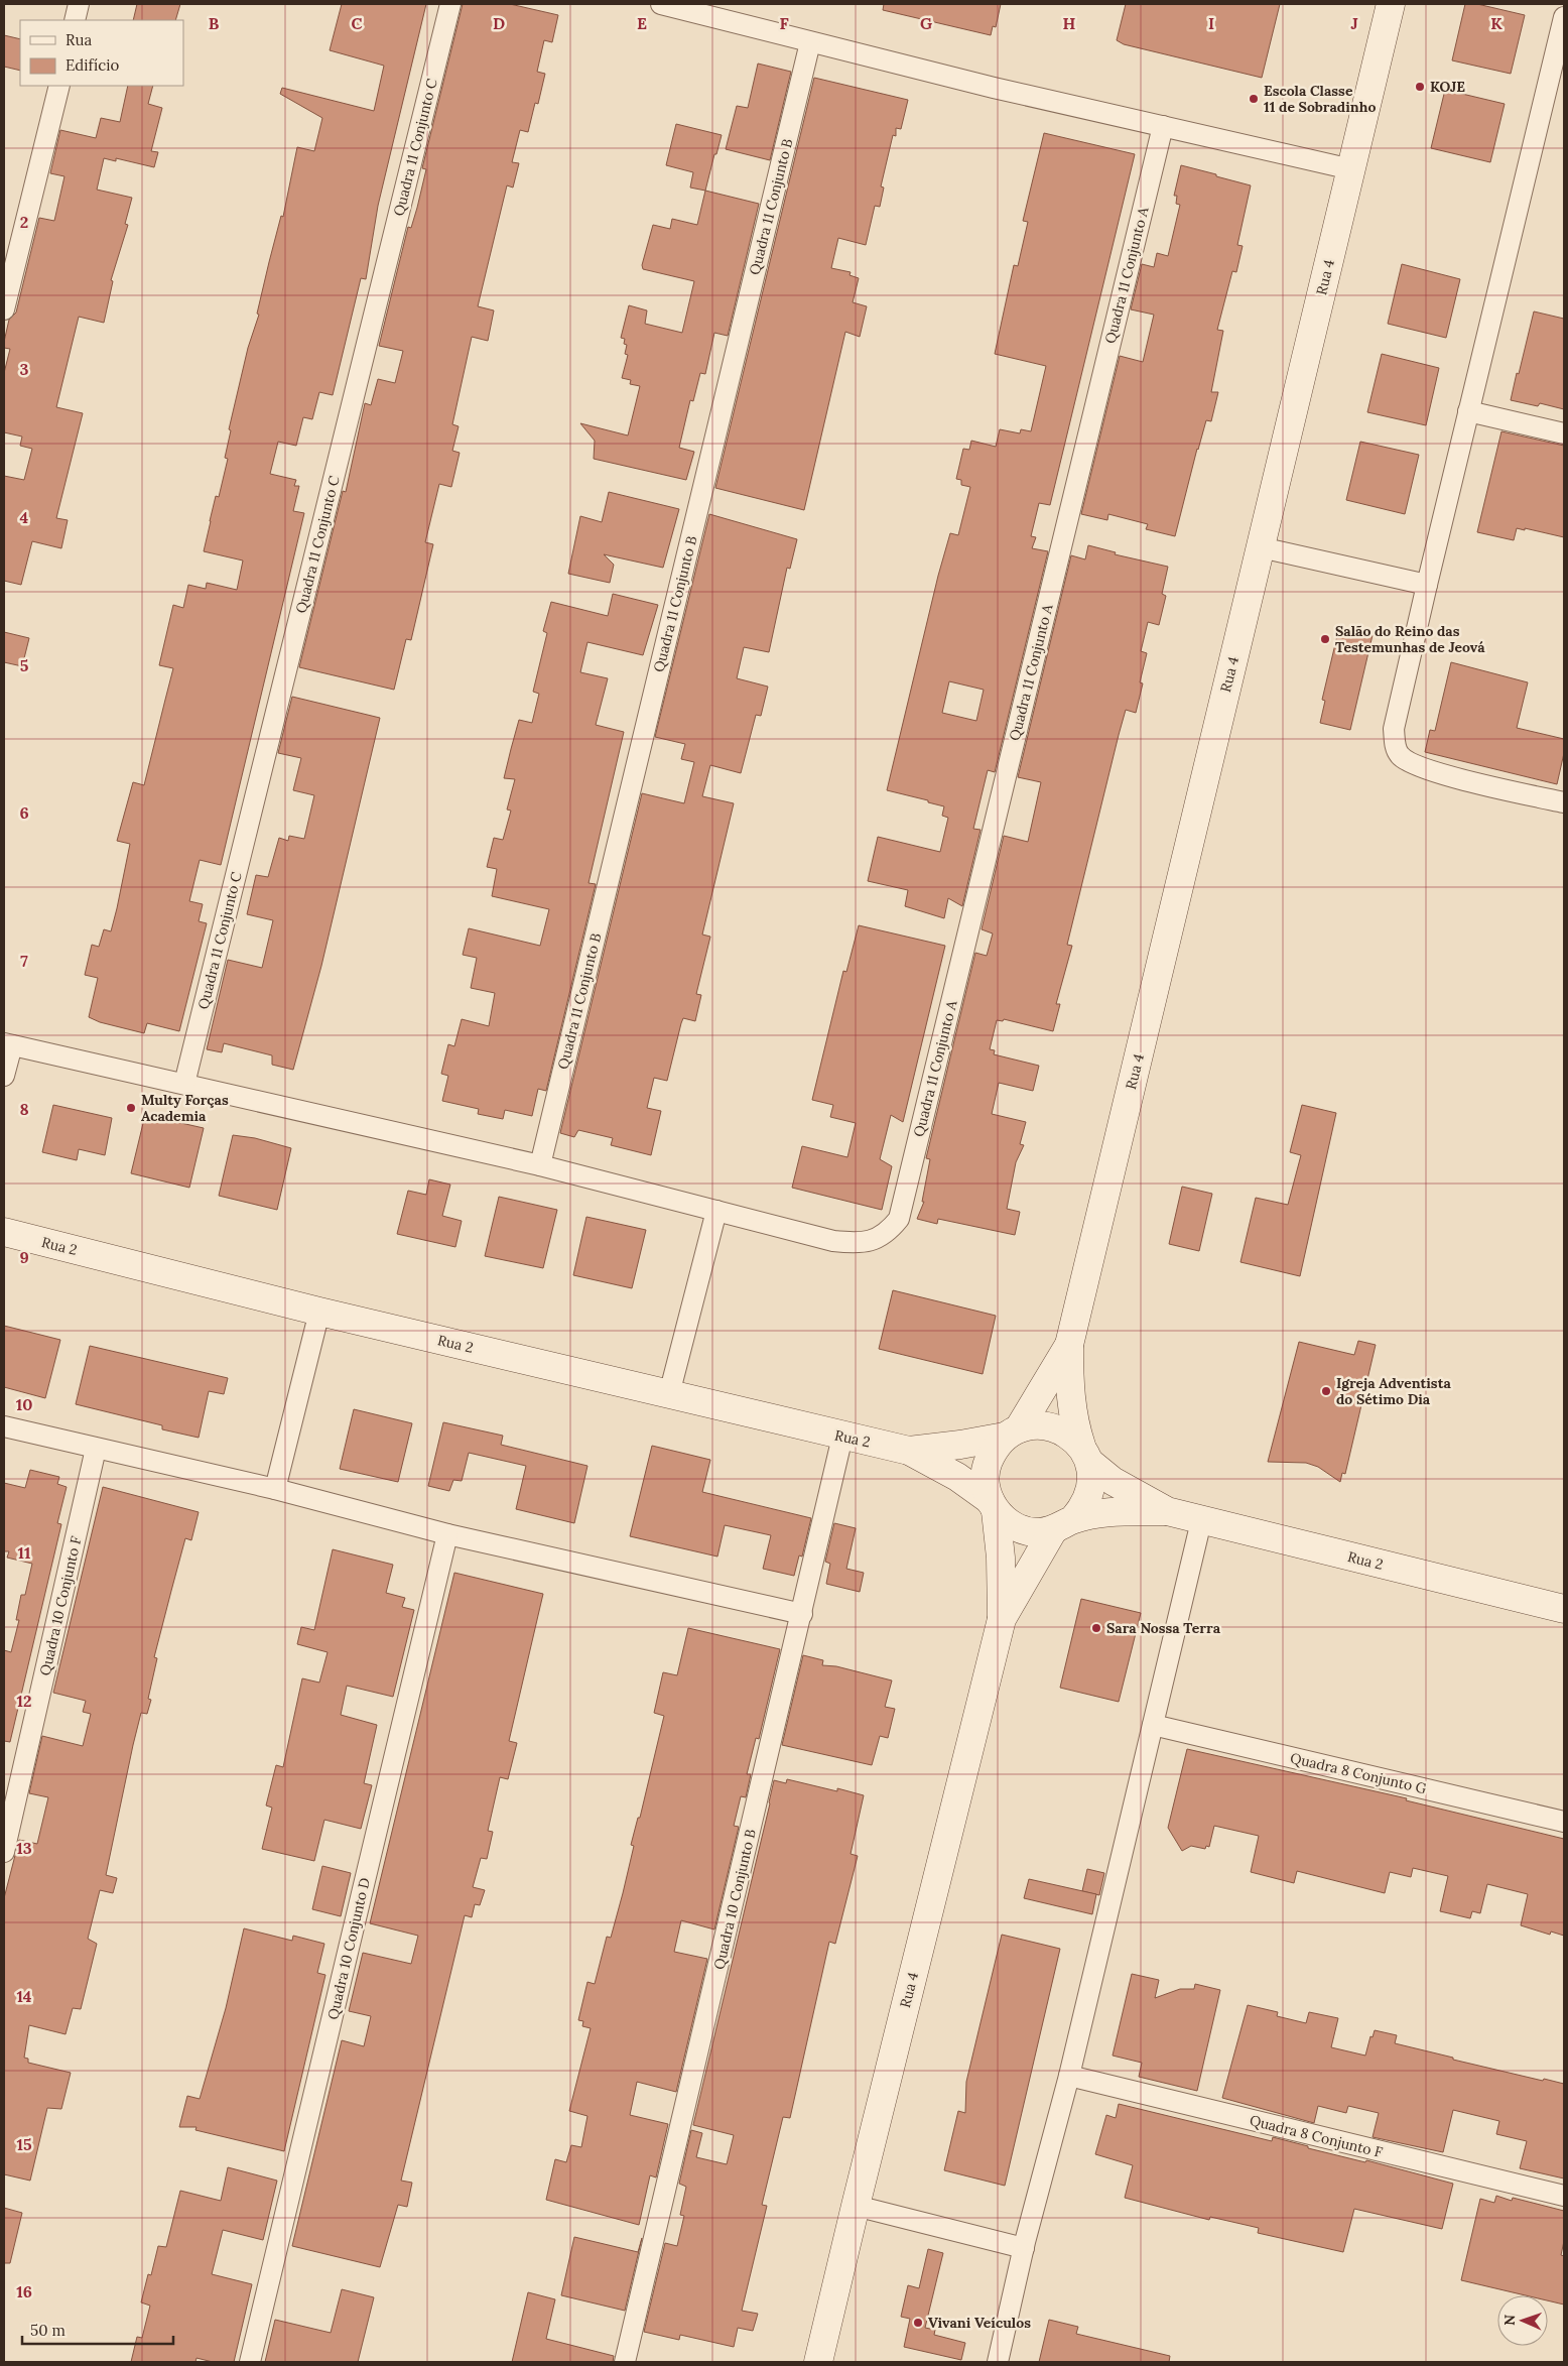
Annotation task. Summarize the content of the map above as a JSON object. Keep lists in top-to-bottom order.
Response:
{
  "streets": {
    "street": [
      "Quadra 11 Conjunto C",
      "Quadra 11 Conjunto B",
      "Quadra 11 Conjunto A",
      "Rua 4",
      "Rua 2",
      "Quadra 10 Conjunto F",
      "Quadra 8 Conjunto G",
      "Quadra 10 Conjunto B",
      "Quadra 10 Conjunto D",
      "Quadra 8 Conjunto F"
    ]
  },
  "crossings": [
    ["Rua 2", "Quadra 10 Conjunto B"]
  ],
  "places": [
    "KOJE",
    "Escola Classe 11 de Sobradinho",
    "Salão do Reino das Testemunhas de Jeová",
    "Multy Forças Academia",
    "Igreja Adventista do Sétimo Dia",
    "Sara Nossa Terra",
    "Vivani Veículos"
  ],
  "legend": ["Rua", "Edifício"],
  "scale_bar": "50 m",
  "north": "left",
  "grid": {
    "columns": [
      "B",
      "C",
      "D",
      "E",
      "F",
      "G",
      "H",
      "I",
      "J",
      "K"
    ],
    "rows": [
      "2",
      "3",
      "4",
      "5",
      "6",
      "7",
      "8",
      "9",
      "10",
      "11",
      "12",
      "13",
      "14",
      "15",
      "16"
    ]
  }
}
